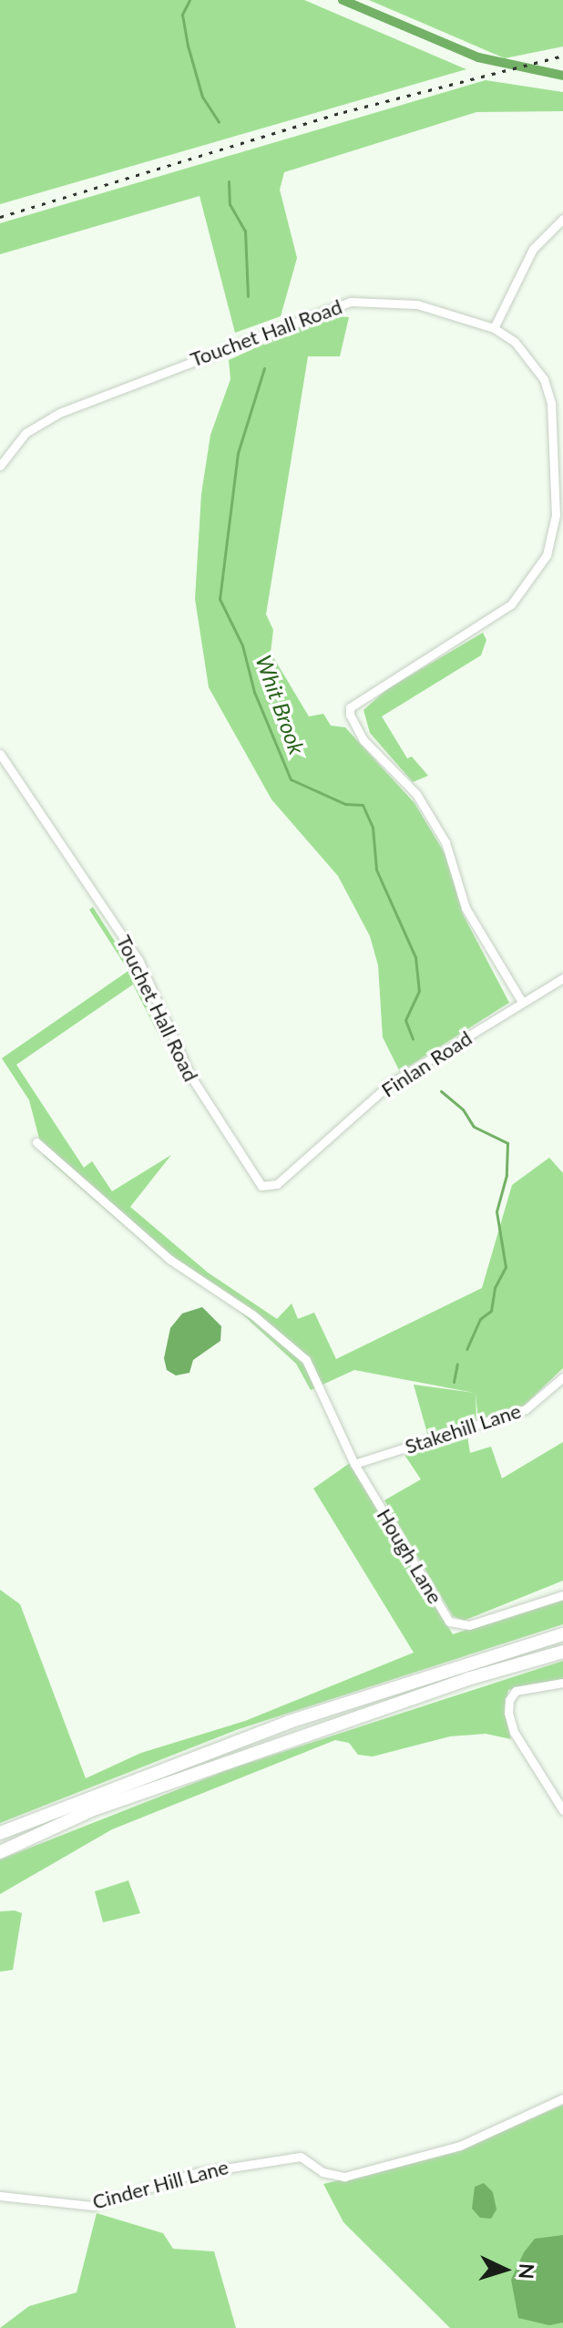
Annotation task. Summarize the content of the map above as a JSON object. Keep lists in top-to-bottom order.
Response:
{
  "streets": {
    "street": [
      "Touchet Hall Road",
      "Finlan Road",
      "Stakehill Lane",
      "Hough Lane",
      "Cinder Hill Lane"
    ]
  },
  "crossings": [
    ["Touchet Hall Road", "Finlan Road"],
    ["Stakehill Lane", "Hough Lane"]
  ],
  "water": ["Whit Brook"],
  "north": "right"
}
